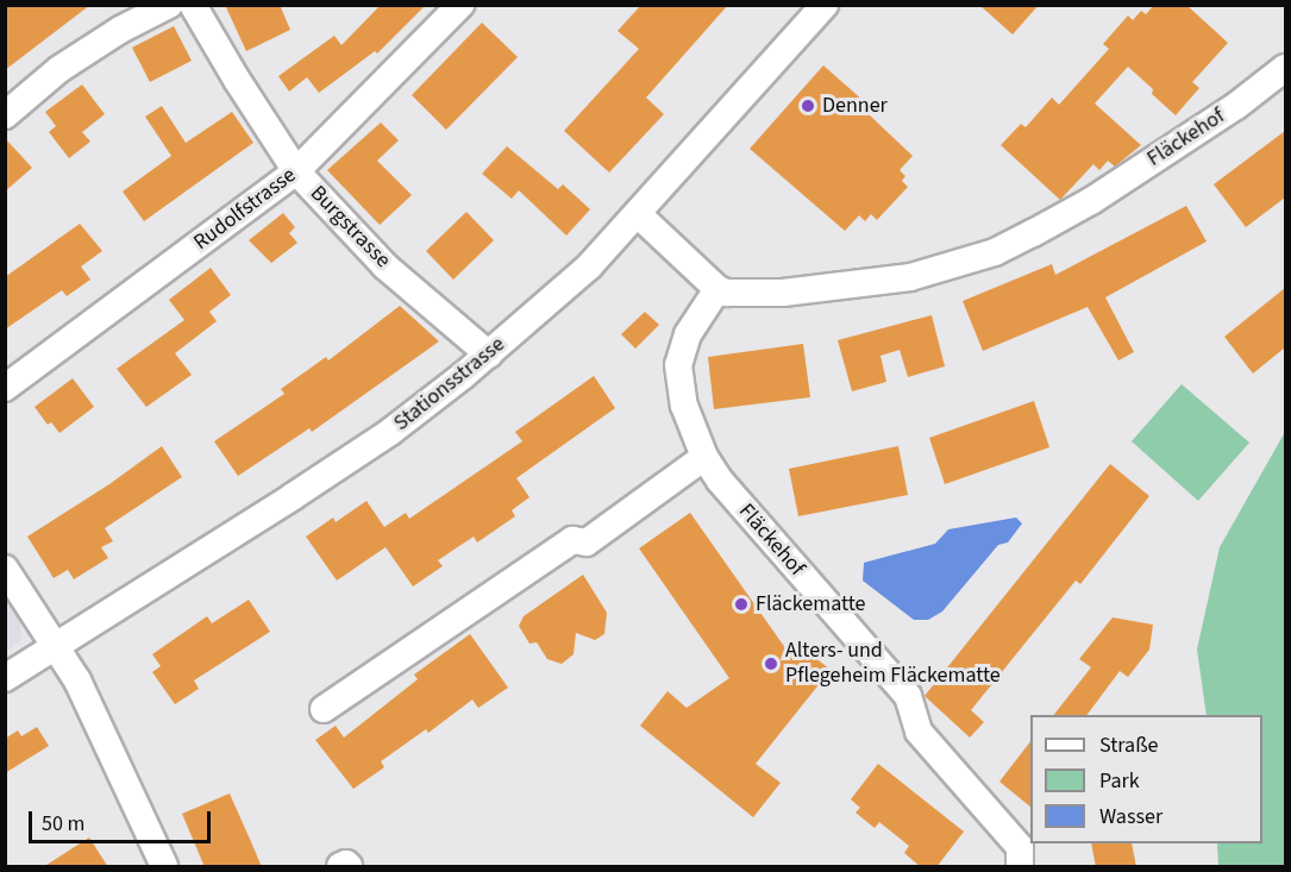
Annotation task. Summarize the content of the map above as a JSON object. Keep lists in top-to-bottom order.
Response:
{
  "streets": {
    "street": [
      "Fläckehof",
      "Rudolfstrasse",
      "Burgstrasse",
      "Stationsstrasse"
    ]
  },
  "crossings": [
    ["Rudolfstrasse", "Burgstrasse"],
    ["Burgstrasse", "Stationsstrasse"]
  ],
  "places": ["Denner", "Fläckematte", "Alters- und Pflegeheim Fläckematte"],
  "legend": ["Straße", "Park", "Wasser"],
  "scale_bar": "50 m"
}
